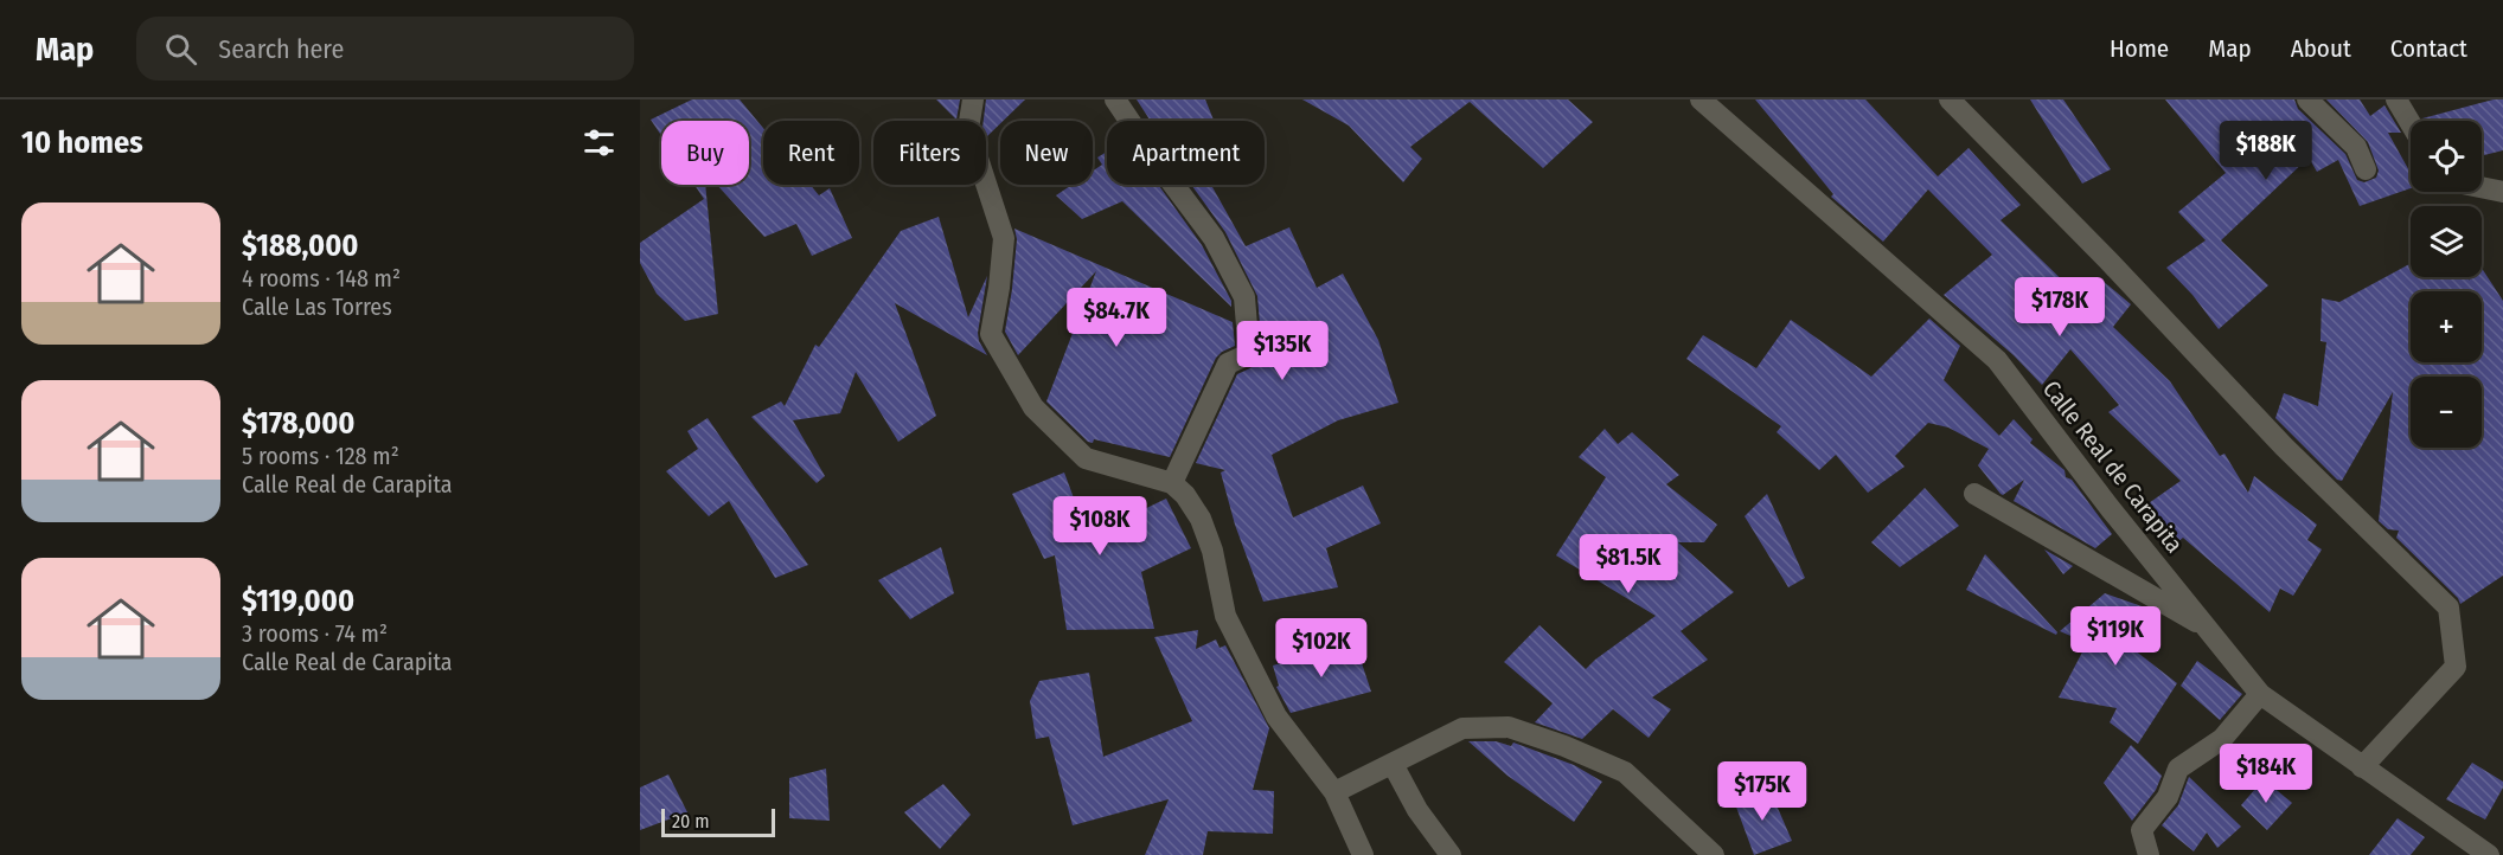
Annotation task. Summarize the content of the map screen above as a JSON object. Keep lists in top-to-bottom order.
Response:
{
  "streets": {
    "street": ["Calle Real de Carapita"]
  },
  "scale_bar": "20 m",
  "page": {
    "header": "Map",
    "search": "Search here",
    "nav": [
      "Home",
      "Map",
      "About",
      "Contact"
    ],
    "heading": "10 homes",
    "map_buttons": ["+", "−"],
    "price": [
      "$188K",
      "$178K",
      "$84.7K",
      "$135K",
      "$108K",
      "$81.5K",
      "$119K",
      "$102K",
      "$184K",
      "$175K"
    ],
    "chip": [
      "Buy",
      "Rent",
      "Filters",
      "New",
      "Apartment"
    ],
    "list": [
      {
        "name": "$188,000",
        "note": "4 rooms · 148 m² · Calle Las Torres"
      },
      {
        "name": "$178,000",
        "note": "5 rooms · 128 m² · Calle Real de Carapita"
      },
      {
        "name": "$119,000",
        "note": "3 rooms · 74 m² · Calle Real de Carapita"
      }
    ],
    "scale": "20 m"
  }
}
